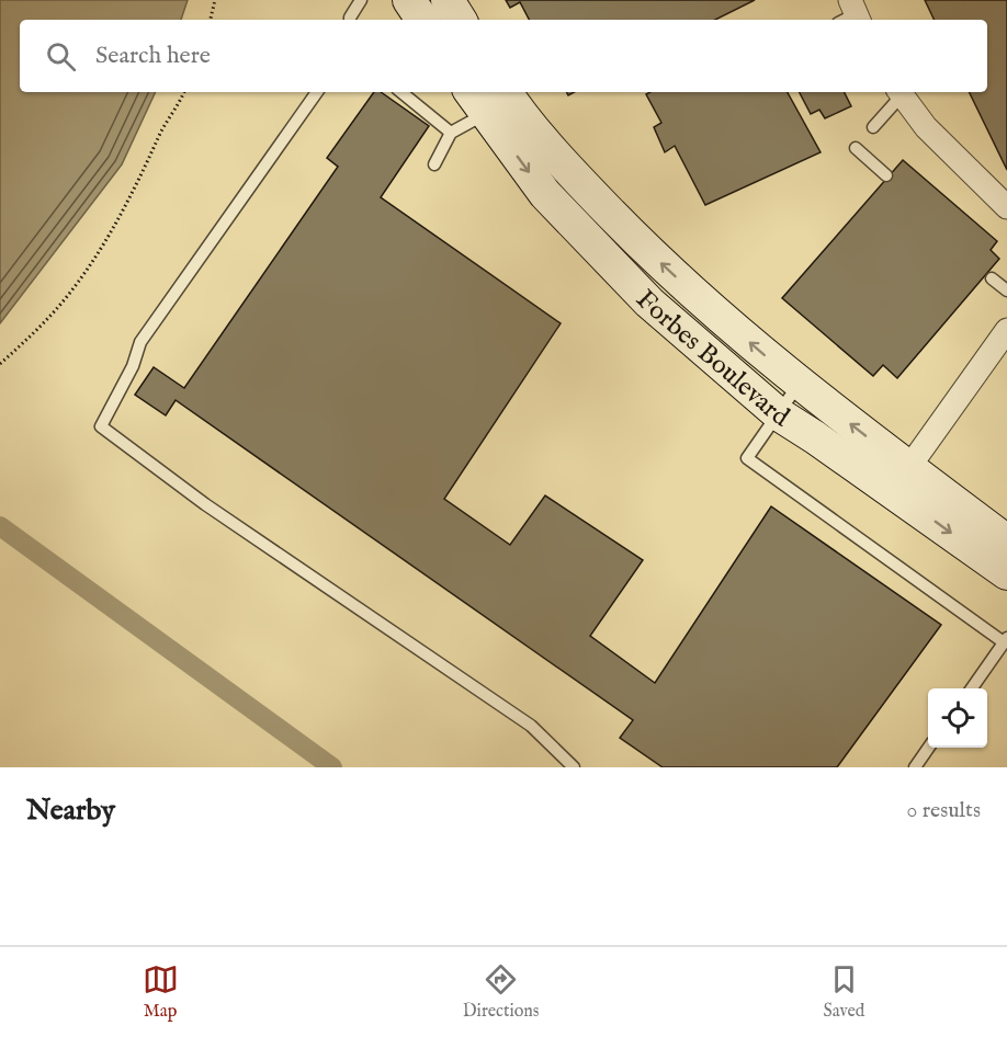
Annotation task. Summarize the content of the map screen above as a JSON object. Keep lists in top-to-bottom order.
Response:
{
  "streets": {
    "main road": ["Forbes Boulevard"]
  },
  "page": {
    "search": "Search here",
    "heading": ["Nearby", "0 results"],
    "nav": ["Map", "Directions", "Saved"]
  }
}
